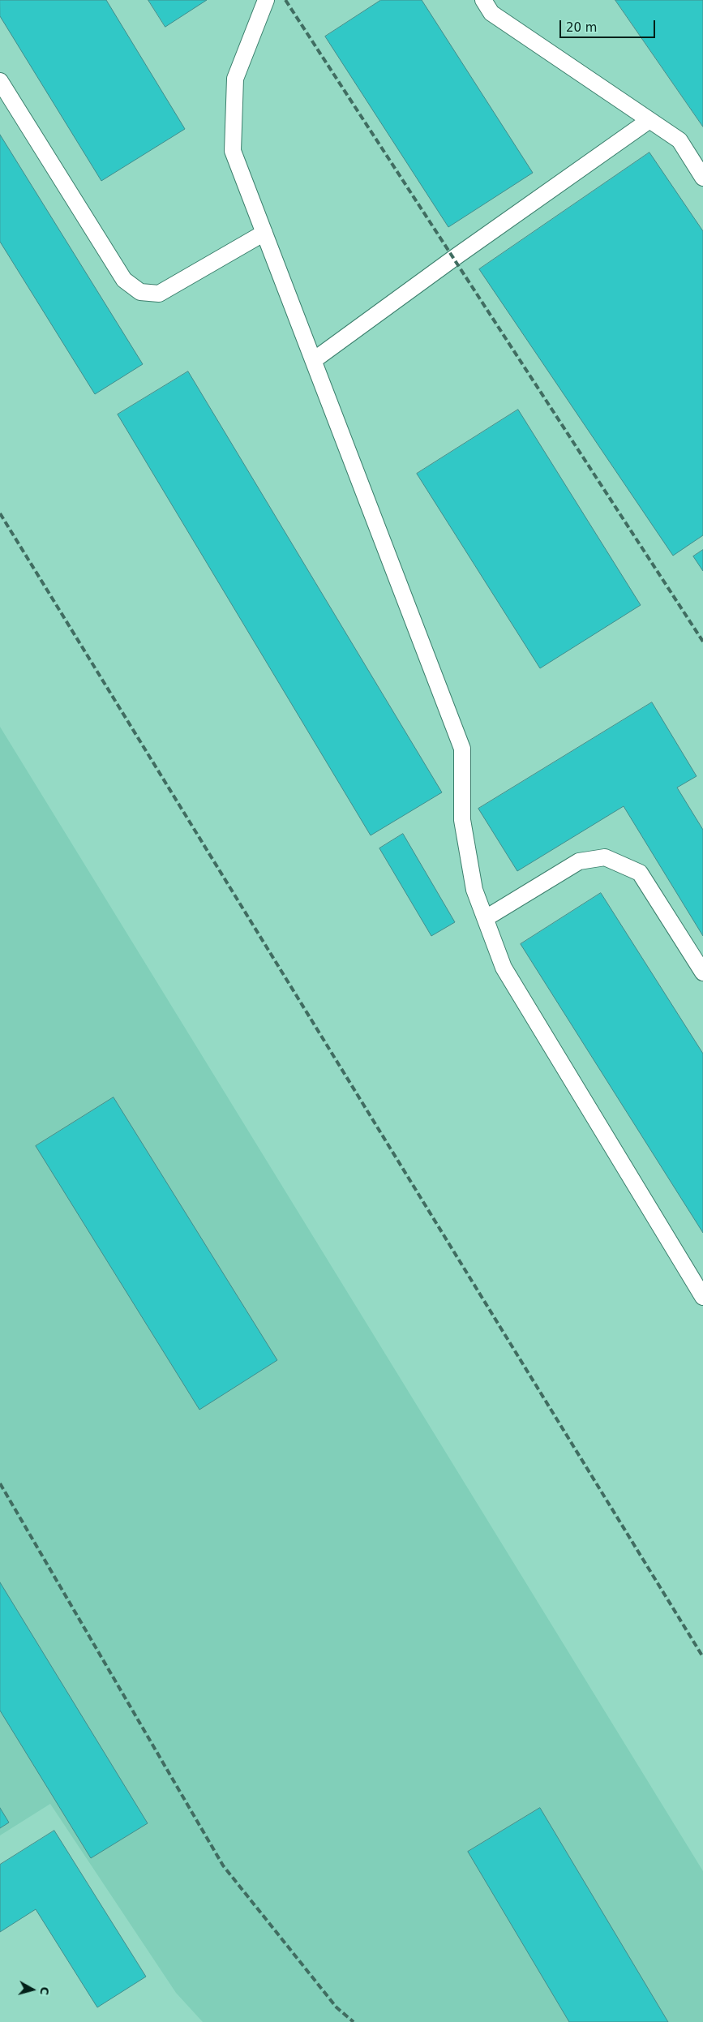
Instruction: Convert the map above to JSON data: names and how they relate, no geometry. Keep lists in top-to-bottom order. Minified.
{"scale_bar":"20 m","north":"right"}
